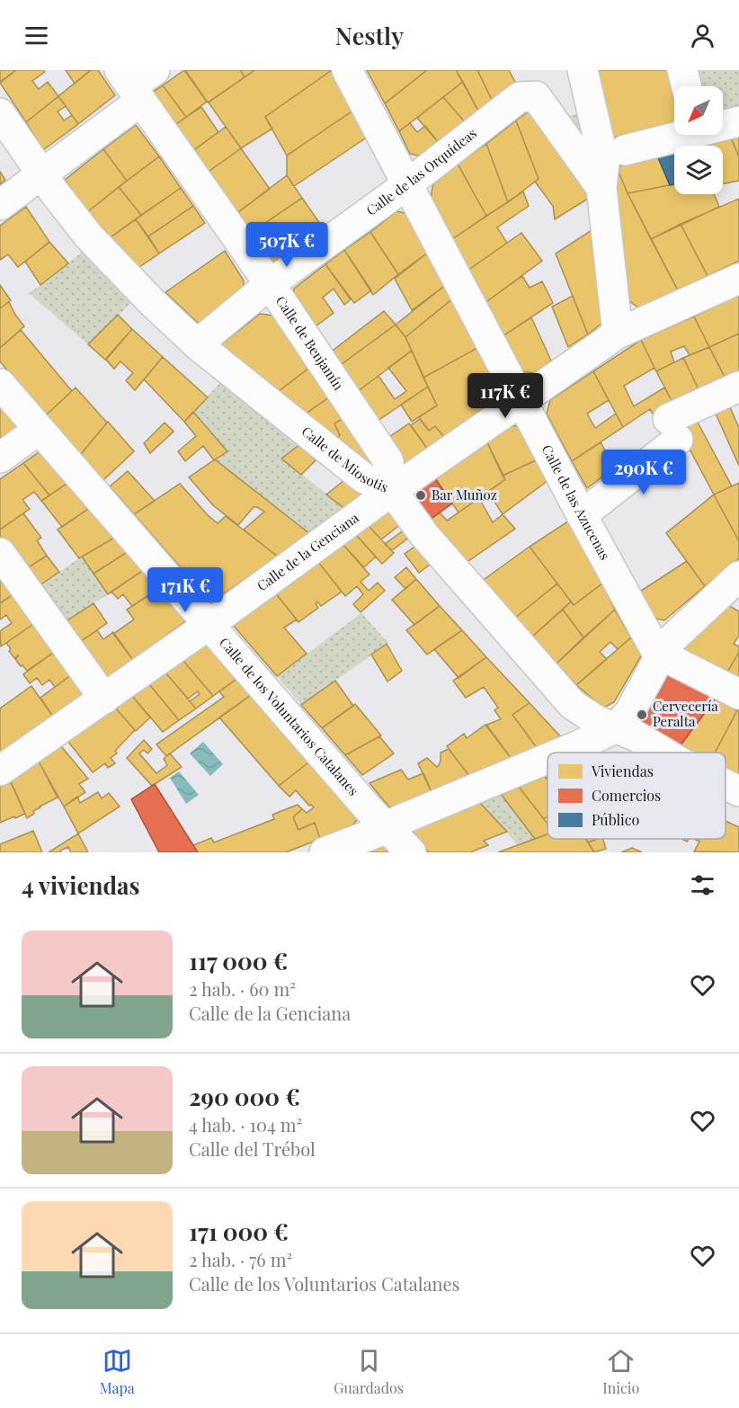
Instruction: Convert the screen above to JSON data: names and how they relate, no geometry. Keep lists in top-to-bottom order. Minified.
{"streets":{"street":["Calle de las Orquídeas","Calle de Benjamín","Calle de Miosotis","Calle de las Azucenas","Calle de la Genciana","Calle de los Voluntarios Catalanes"]},"crossings":[["Calle de las Orquídeas","Calle de Benjamín"],["Calle de las Orquídeas","Calle de Miosotis"],["Calle de las Orquídeas","Calle de las Azucenas"],["Calle de Benjamín","Calle de Miosotis"],["Calle de Benjamín","Calle de la Genciana"],["Calle de Miosotis","Calle de la Genciana"],["Calle de las Azucenas","Calle de la Genciana"],["Calle de la Genciana","Calle de los Voluntarios Catalanes"]],"places":["Bar Muñoz","Cervecería Peralta"],"legend":["Viviendas","Comercios","Público"],"north":"bottom left","page":{"header":"Nestly","price":["507K €","117K €","290K €","171K €"],"heading":"4 viviendas","list":[{"name":"117 000 €","note":"2 hab. · 60 m² · Calle de la Genciana"},{"name":"290 000 €","note":"4 hab. · 104 m² · Calle del Trébol"},{"name":"171 000 €","note":"2 hab. · 76 m² · Calle de los Voluntarios Catalanes"}],"tabs":["Mapa","Guardados","Inicio"]}}
